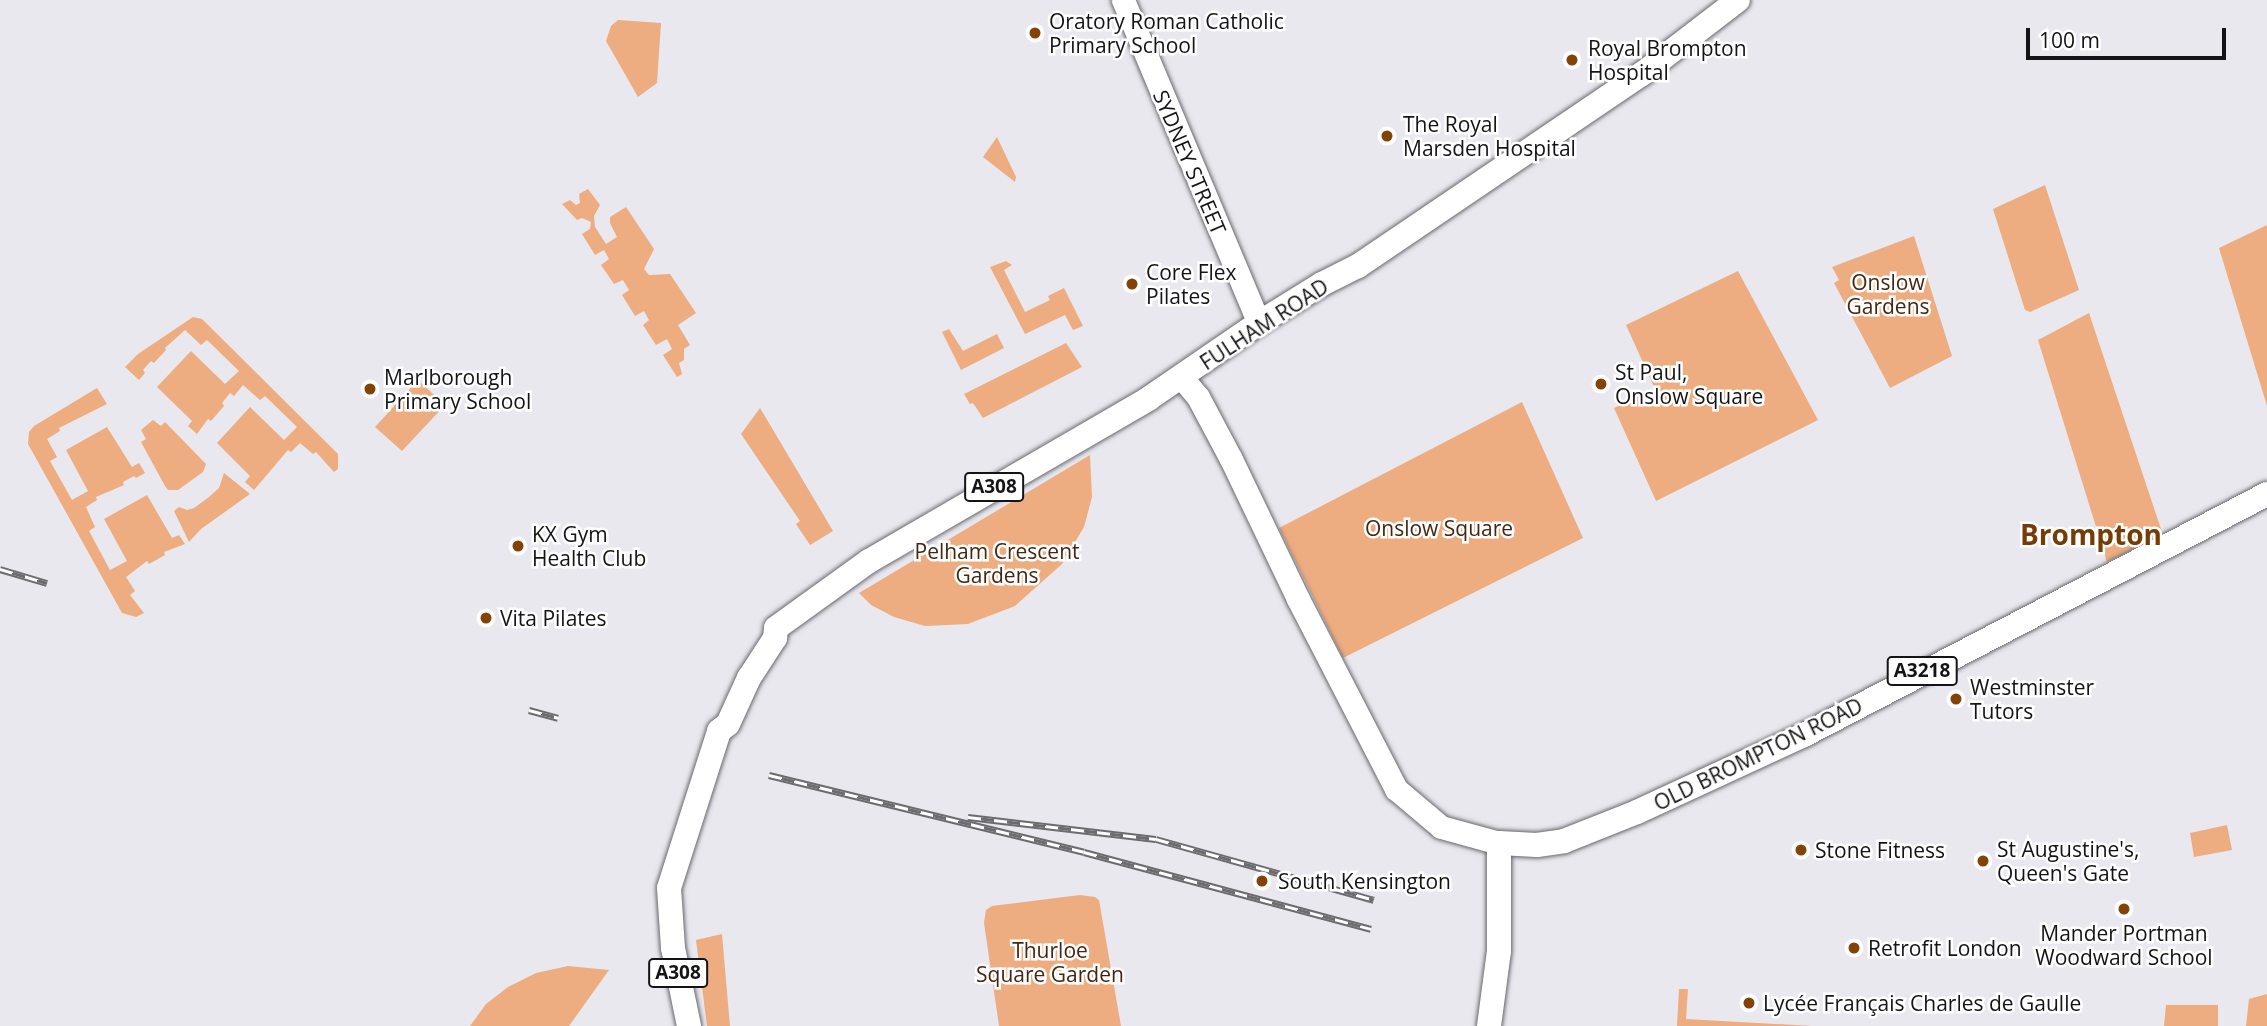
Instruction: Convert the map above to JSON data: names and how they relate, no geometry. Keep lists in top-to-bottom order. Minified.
{"streets":{"main road":["SYDNEY STREET","FULHAM ROAD","A308","A3218","OLD BROMPTON ROAD"]},"crossings":[["SYDNEY STREET","FULHAM ROAD"],["FULHAM ROAD","OLD BROMPTON ROAD"]],"districts":["Brompton"],"parks":["Onslow Gardens","Onslow Square","Pelham Crescent Gardens","Thurloe Square Garden"],"places":["Oratory Roman Catholic Primary School","Royal Brompton Hospital","The Royal Marsden Hospital","Core Flex Pilates","St Paul, Onslow Square","Marlborough Primary School","KX Gym Health Club","Vita Pilates","Westminster Tutors","Stone Fitness","St Augustine's, Queen's Gate","South Kensington","Mander Portman Woodward School","Retrofit London","Lycée Français Charles de Gaulle"],"scale_bar":"100 m"}
